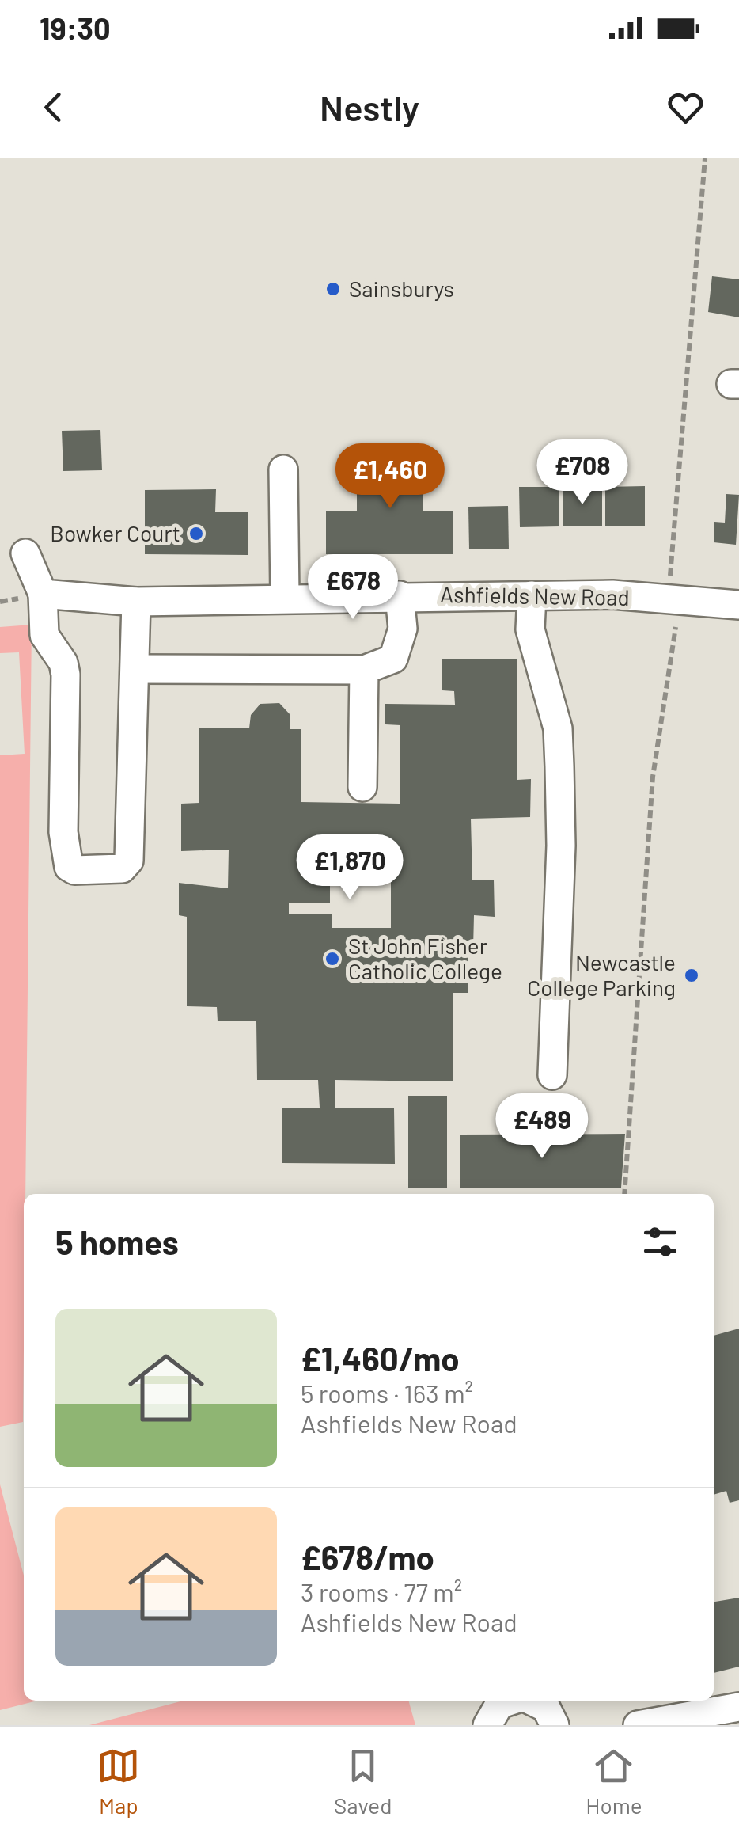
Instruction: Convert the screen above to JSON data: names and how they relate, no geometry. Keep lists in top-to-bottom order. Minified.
{"streets":{"street":["Ashfields New Road"]},"places":["Sainsburys","Bowker Court","St John Fisher Catholic College","Newcastle College Parking"],"page":{"status":"19:30","header":"Nestly","price":["£708","£1,460","£678","£1,870","£489"],"heading":"5 homes","list":[{"name":"£1,460/mo","note":"5 rooms · 163 m² · Ashfields New Road"},{"name":"£678/mo","note":"3 rooms · 77 m² · Ashfields New Road"}],"tabs":["Map","Saved","Home"]}}
